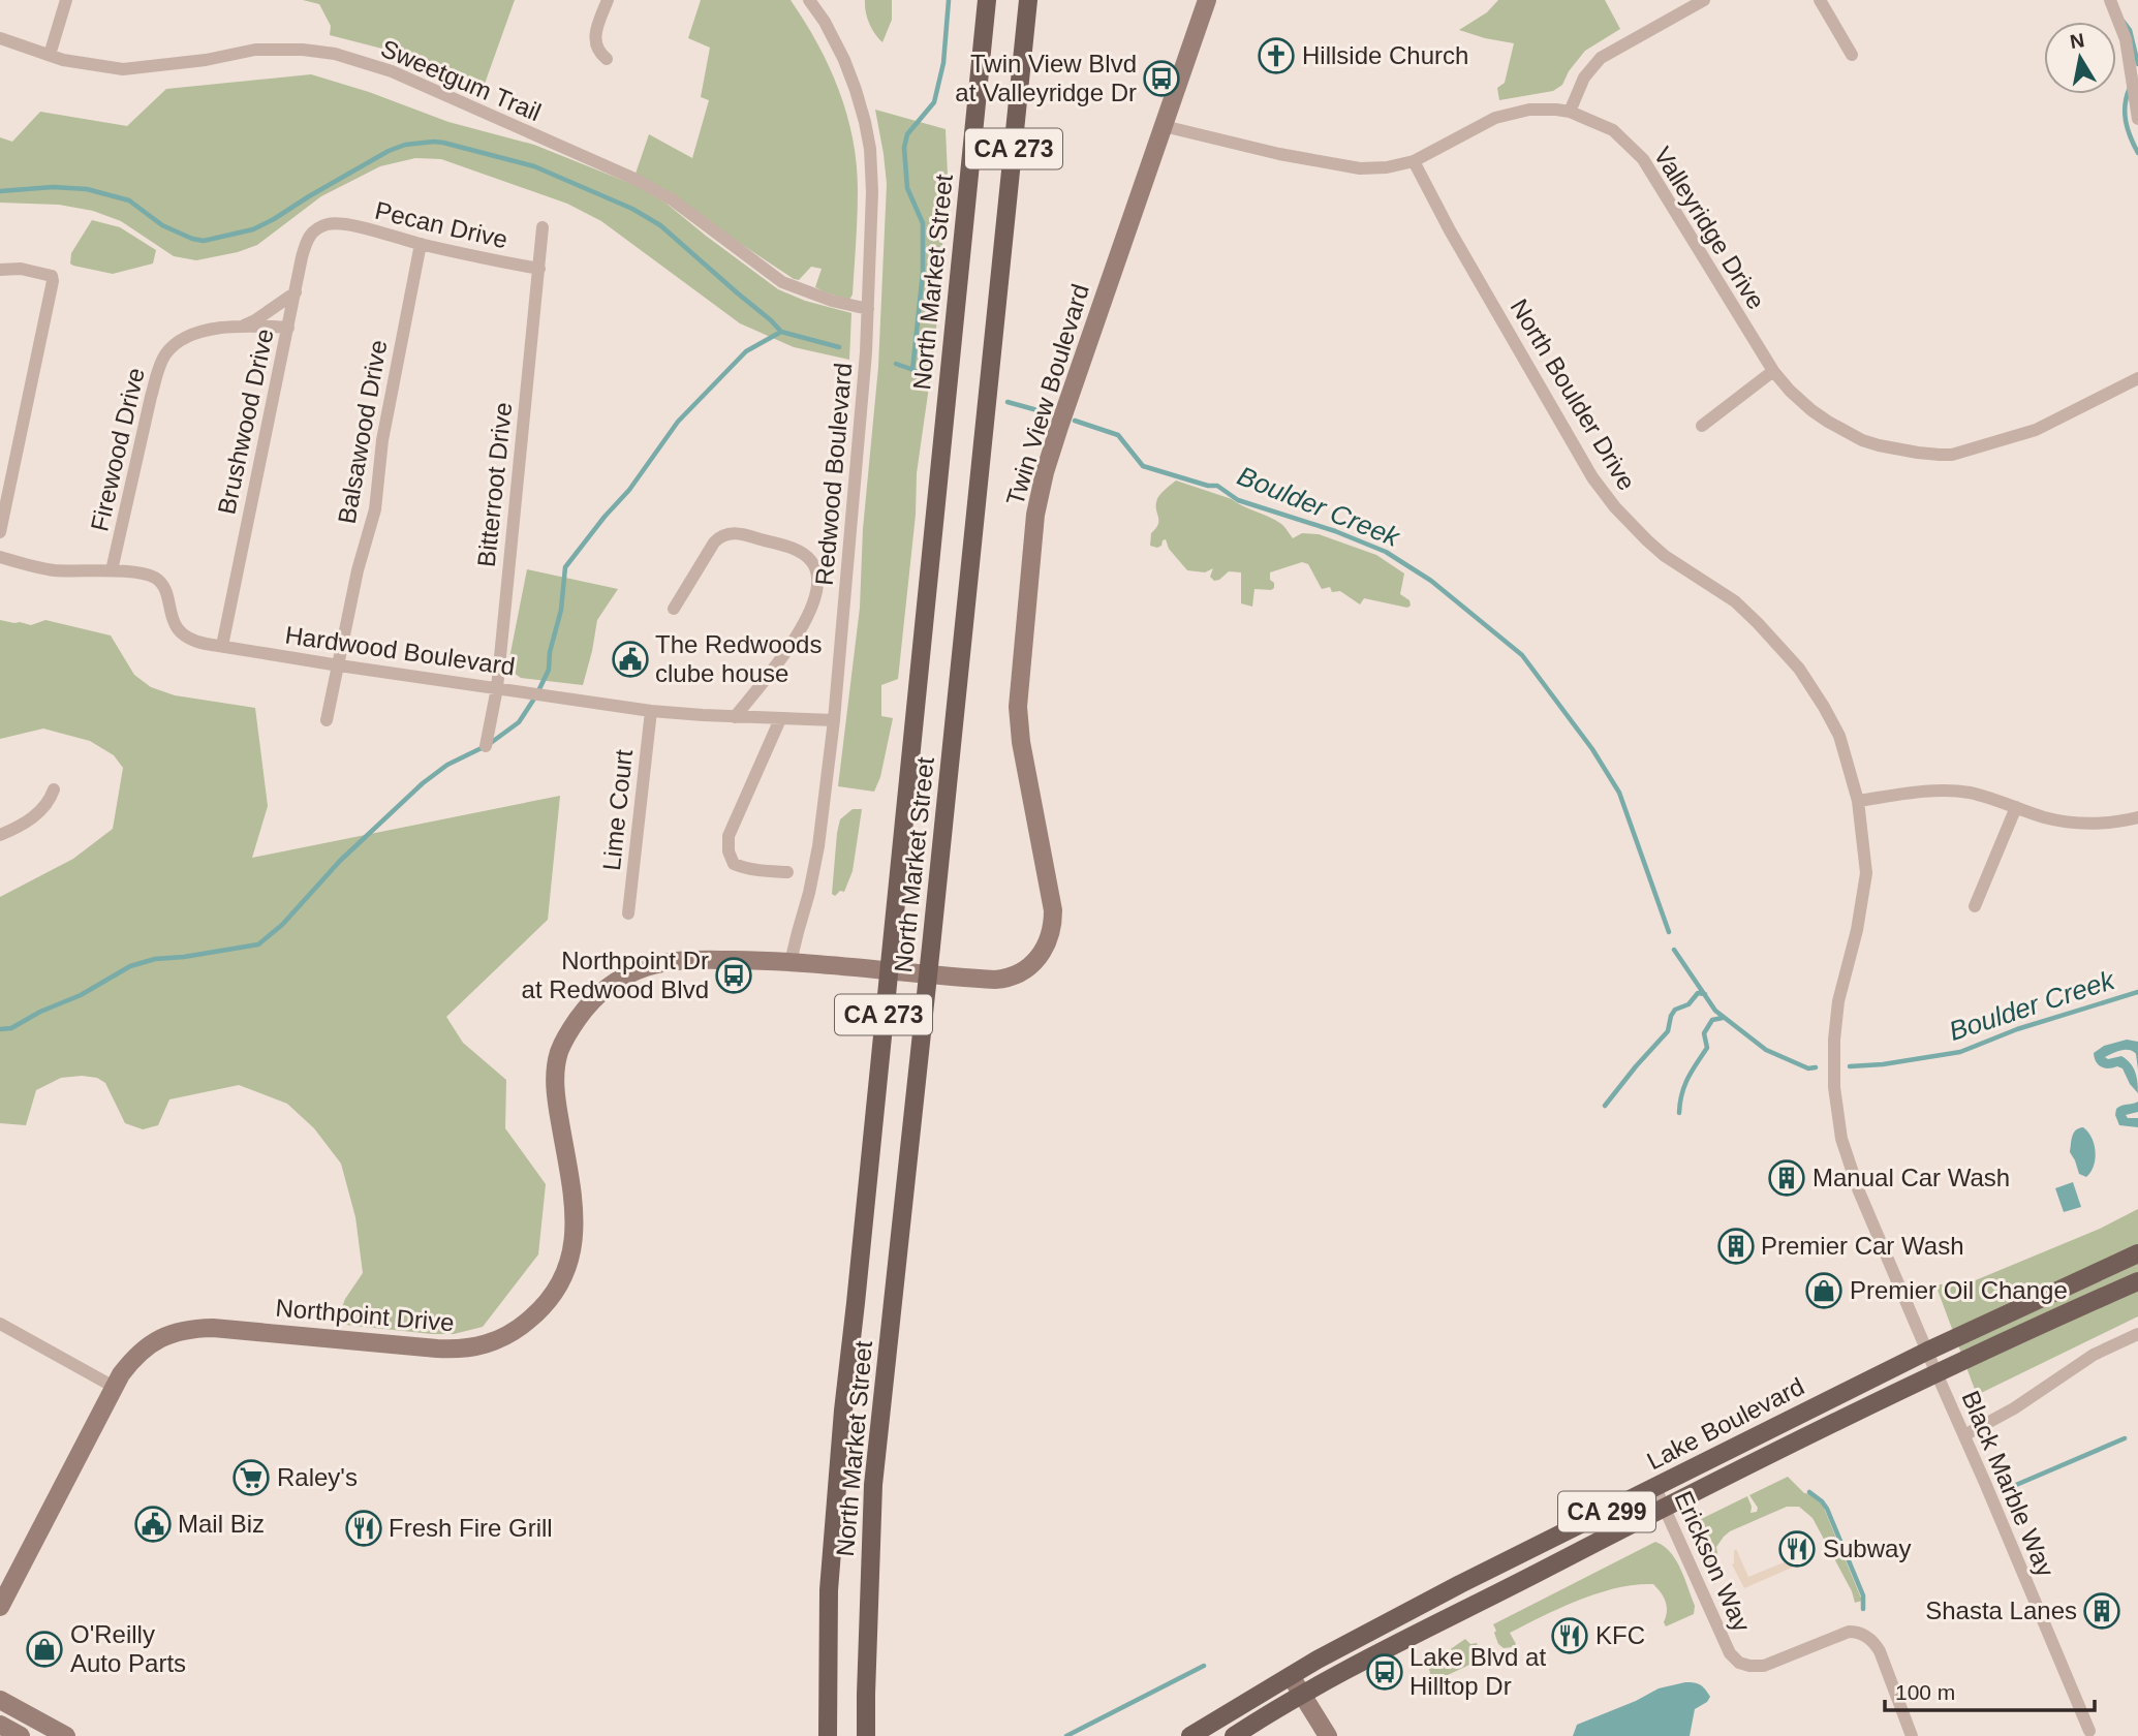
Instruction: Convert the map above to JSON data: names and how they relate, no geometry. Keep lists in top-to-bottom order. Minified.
{"streets":{"main road":["CA 273","North Market Street","Lake Boulevard","CA 299"],"street":["Sweetgum Trail","Pecan Drive","Valleyridge Drive","Twin View Boulevard","North Boulder Drive","Brushwood Drive","Balsawood Drive","Firewood Drive","Redwood Boulevard","Bitterroot Drive","Hardwood Boulevard","Lime Court","Northpoint Drive","Black Marble Way","Erickson Way"]},"crossings":[["Sweetgum Trail","Redwood Boulevard"],["Pecan Drive","Brushwood Drive"],["Pecan Drive","Balsawood Drive"],["Pecan Drive","Bitterroot Drive"],["Valleyridge Drive","Twin View Boulevard"],["Valleyridge Drive","North Boulder Drive"],["North Market Street","Twin View Boulevard"],["North Market Street","Northpoint Drive"],["Twin View Boulevard","Northpoint Drive"],["North Boulder Drive","Lake Boulevard"],["North Boulder Drive","Black Marble Way"],["Brushwood Drive","Hardwood Boulevard"],["Balsawood Drive","Hardwood Boulevard"],["Firewood Drive","Hardwood Boulevard"],["Redwood Boulevard","Hardwood Boulevard"],["Redwood Boulevard","Northpoint Drive"],["Bitterroot Drive","Hardwood Boulevard"],["Hardwood Boulevard","Lime Court"],["Lake Boulevard","Black Marble Way"],["Lake Boulevard","Erickson Way"]],"water":["Boulder Creek"],"places":{"church":["Hillside Church"],"bus stop":["Twin View Blvd at Valleyridge Dr","Northpoint Dr at Redwood Blvd","Lake Blvd at Hilltop Dr"],"public building":["The Redwoods clube house","Mail Biz"],"building":["Manual Car Wash","Premier Car Wash","Shasta Lanes"],"shop":["Premier Oil Change","O'Reilly Auto Parts"],"supermarket":["Raley's"],"restaurant":["Fresh Fire Grill","Subway","KFC"]},"scale_bar":"100 m","north":"top"}
